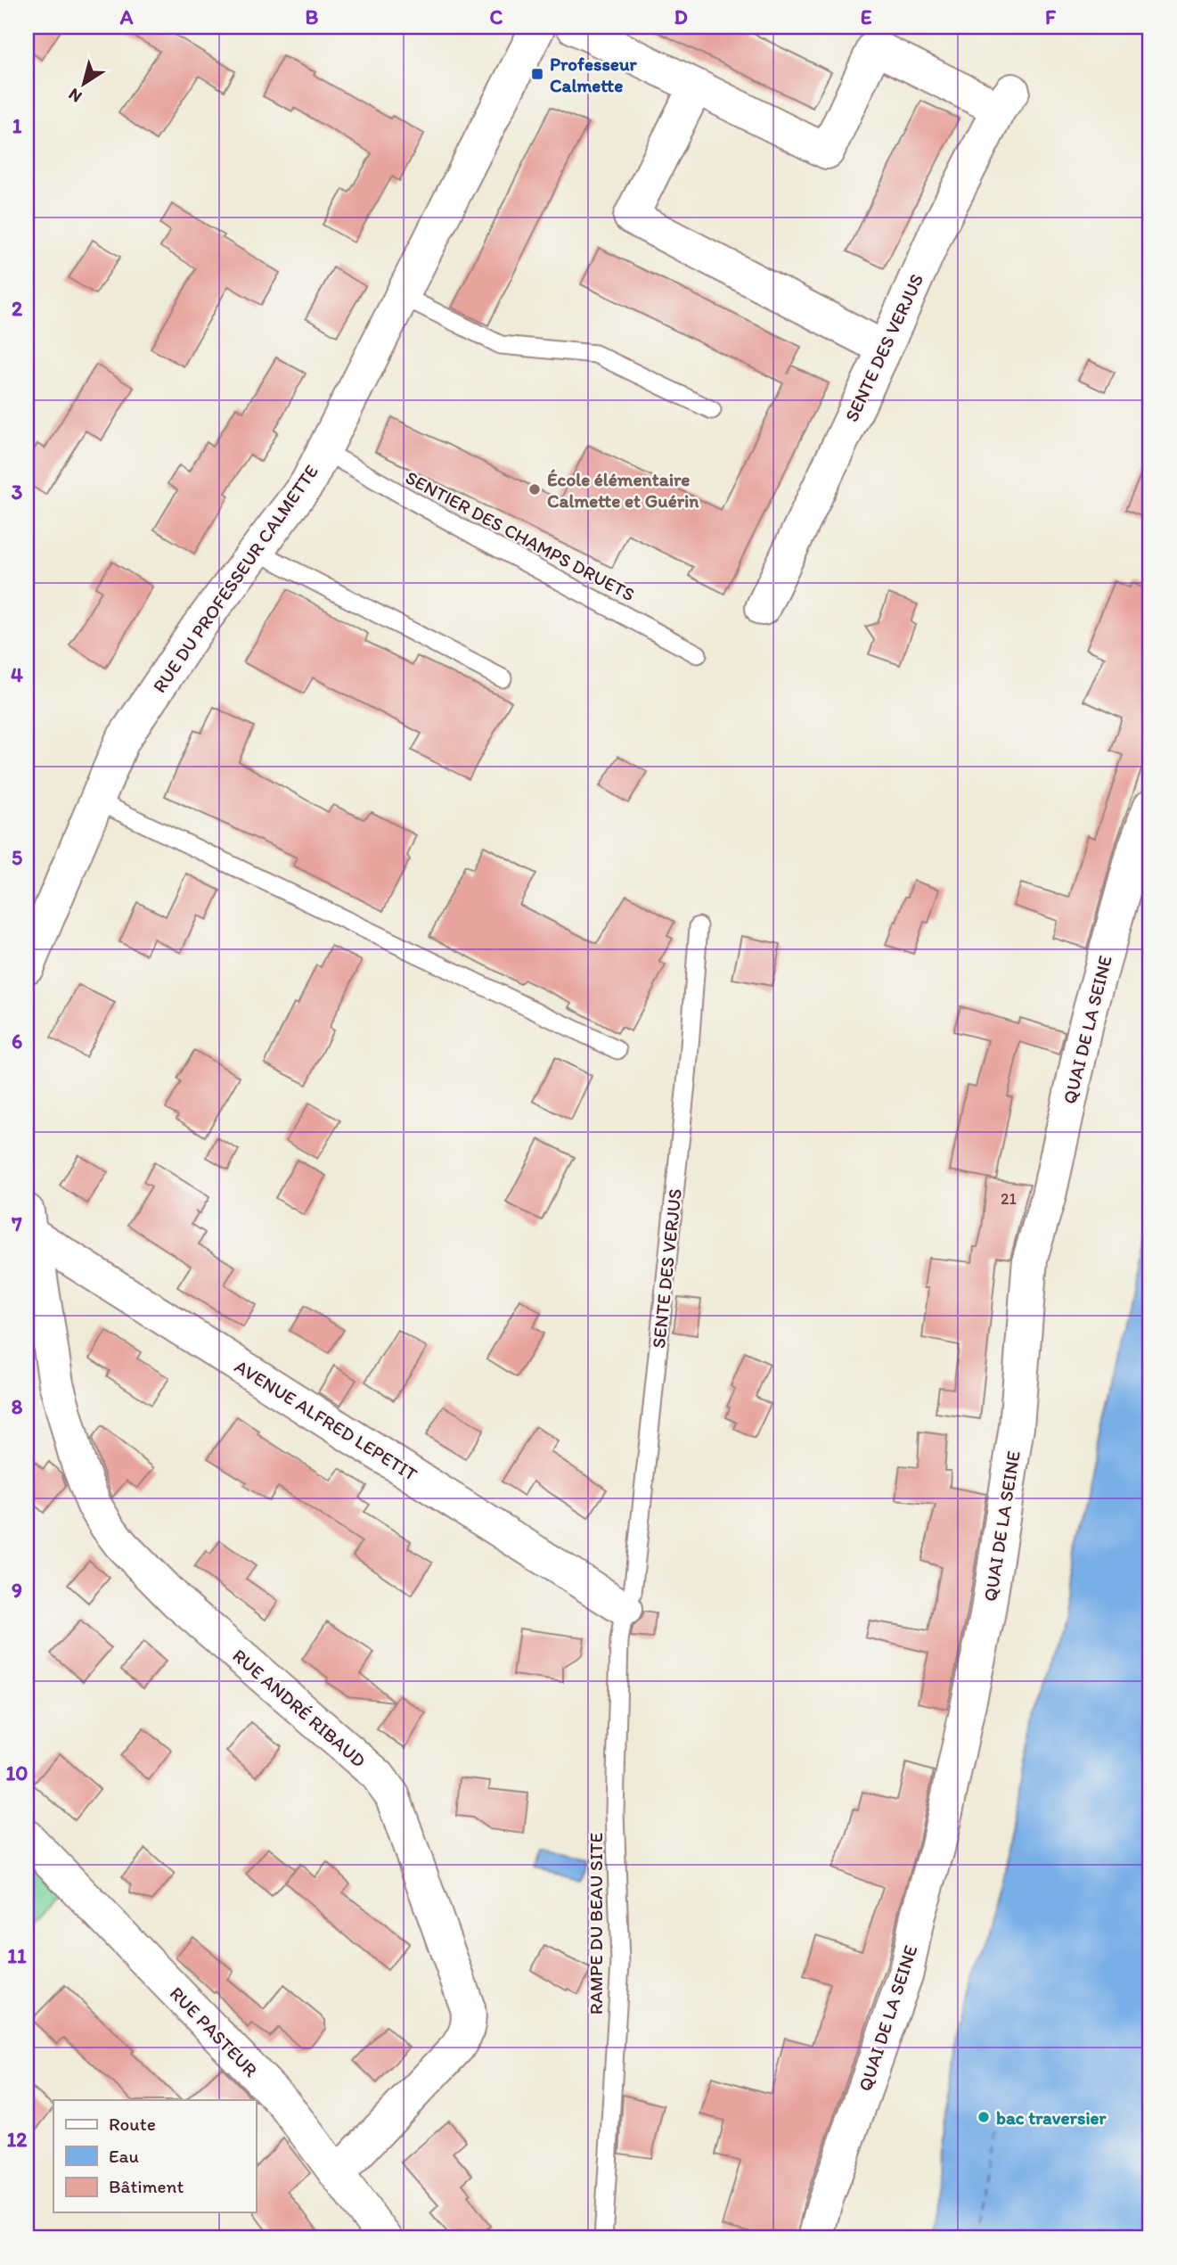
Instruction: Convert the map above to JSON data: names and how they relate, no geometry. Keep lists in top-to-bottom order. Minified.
{"streets":{"street":["SENTE DES VERJUS","RUE DU PROFESSEUR CALMETTE","QUAI DE LA SEINE","AVENUE ALFRED LEPETIT","RUE ANDRÉ RIBAUD","RUE PASTEUR"],"lane":["SENTIER DES CHAMPS DRUETS","RAMPE DU BEAU SITE"]},"crossings":[["SENTE DES VERJUS","AVENUE ALFRED LEPETIT"],["SENTE DES VERJUS","RAMPE DU BEAU SITE"],["SENTIER DES CHAMPS DRUETS","RUE DU PROFESSEUR CALMETTE"],["AVENUE ALFRED LEPETIT","RUE ANDRÉ RIBAUD"],["AVENUE ALFRED LEPETIT","RAMPE DU BEAU SITE"],["RUE ANDRÉ RIBAUD","RUE PASTEUR"]],"places":{"transit":["Professeur Calmette"],"other":["École élémentaire Calmette et Guérin","bac traversier"]},"house_numbers":["21"],"legend":["Route","Eau","Bâtiment"],"north":"bottom left","grid":{"columns":["A","B","C","D","E","F"],"rows":["1","2","3","4","5","6","7","8","9","10","11","12"]}}
